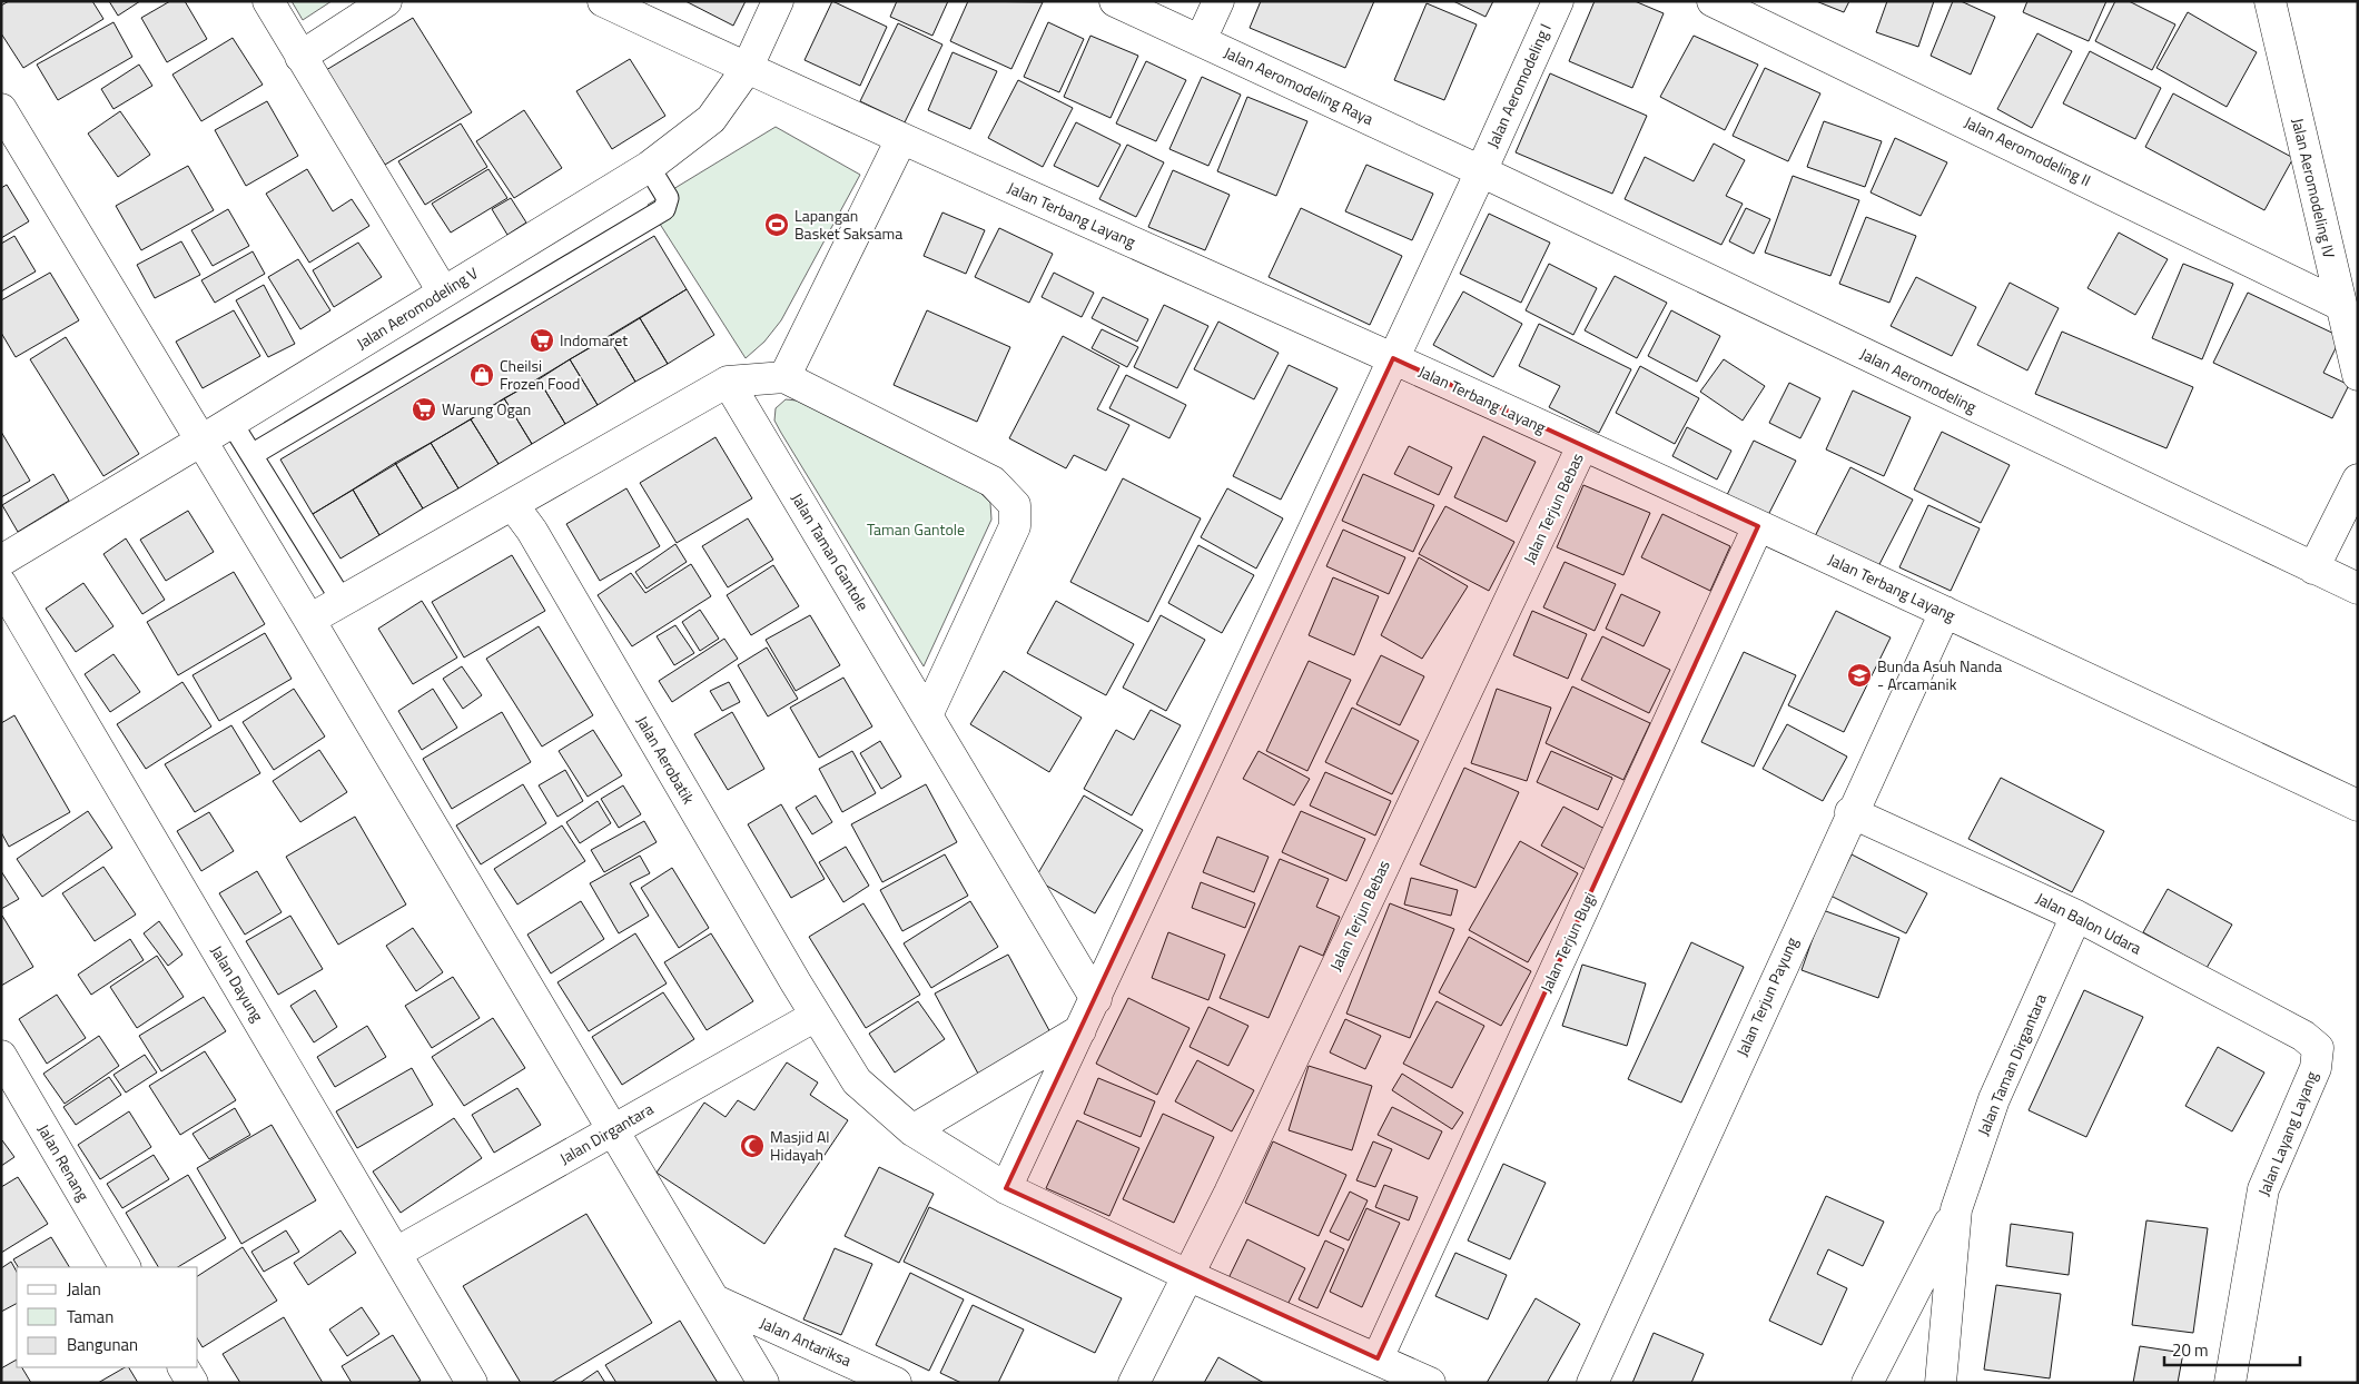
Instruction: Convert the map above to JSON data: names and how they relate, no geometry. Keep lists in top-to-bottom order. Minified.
{"streets":{"street":["Jalan Aeromodeling Raya","Jalan Aeromodeling I","Jalan Aeromodeling II","Jalan Aeromodeling IV","Jalan Terbang Layang","Jalan Aeromodeling V","Jalan Aeromodeling","Jalan Terjun Bebas","Jalan Taman Gantole","Jalan Aerobatik","Jalan Balon Udara","Jalan Terjun Bugi","Jalan Dayung","Jalan Terjun Payung","Jalan Taman Dirgantara","Jalan Dirgantara","Jalan Layang Layang","Jalan Renang","Jalan Antariksa"]},"crossings":[["Jalan Aeromodeling Raya","Jalan Aeromodeling I"],["Jalan Aeromodeling Raya","Jalan Aeromodeling"],["Jalan Aeromodeling I","Jalan Terbang Layang"],["Jalan Aeromodeling I","Jalan Aeromodeling"],["Jalan Aeromodeling I","Jalan Taman Gantole"],["Jalan Aeromodeling I","Jalan Aerobatik"],["Jalan Aeromodeling II","Jalan Aeromodeling IV"],["Jalan Terbang Layang","Jalan Aeromodeling V"],["Jalan Terbang Layang","Jalan Terjun Bebas"],["Jalan Terbang Layang","Jalan Terjun Bugi"],["Jalan Terbang Layang","Jalan Terjun Payung"],["Jalan Terjun Bebas","Jalan Aerobatik"],["Jalan Aerobatik","Jalan Terjun Bugi"],["Jalan Aerobatik","Jalan Dirgantara"],["Jalan Balon Udara","Jalan Terjun Payung"],["Jalan Balon Udara","Jalan Taman Dirgantara"],["Jalan Balon Udara","Jalan Layang Layang"],["Jalan Dayung","Jalan Dirgantara"]],"parks":["Taman Gantole"],"places":{"sports":["Lapangan Basket Saksama"],"supermarket":["Indomaret","Warung Ogan"],"shop":["Cheilsi Frozen Food"],"school or university":["Bunda Asuh Nanda - Arcamanik"],"mosque":["Masjid Al Hidayah"]},"legend":["Jalan","Taman","Bangunan"],"scale_bar":"20 m"}
